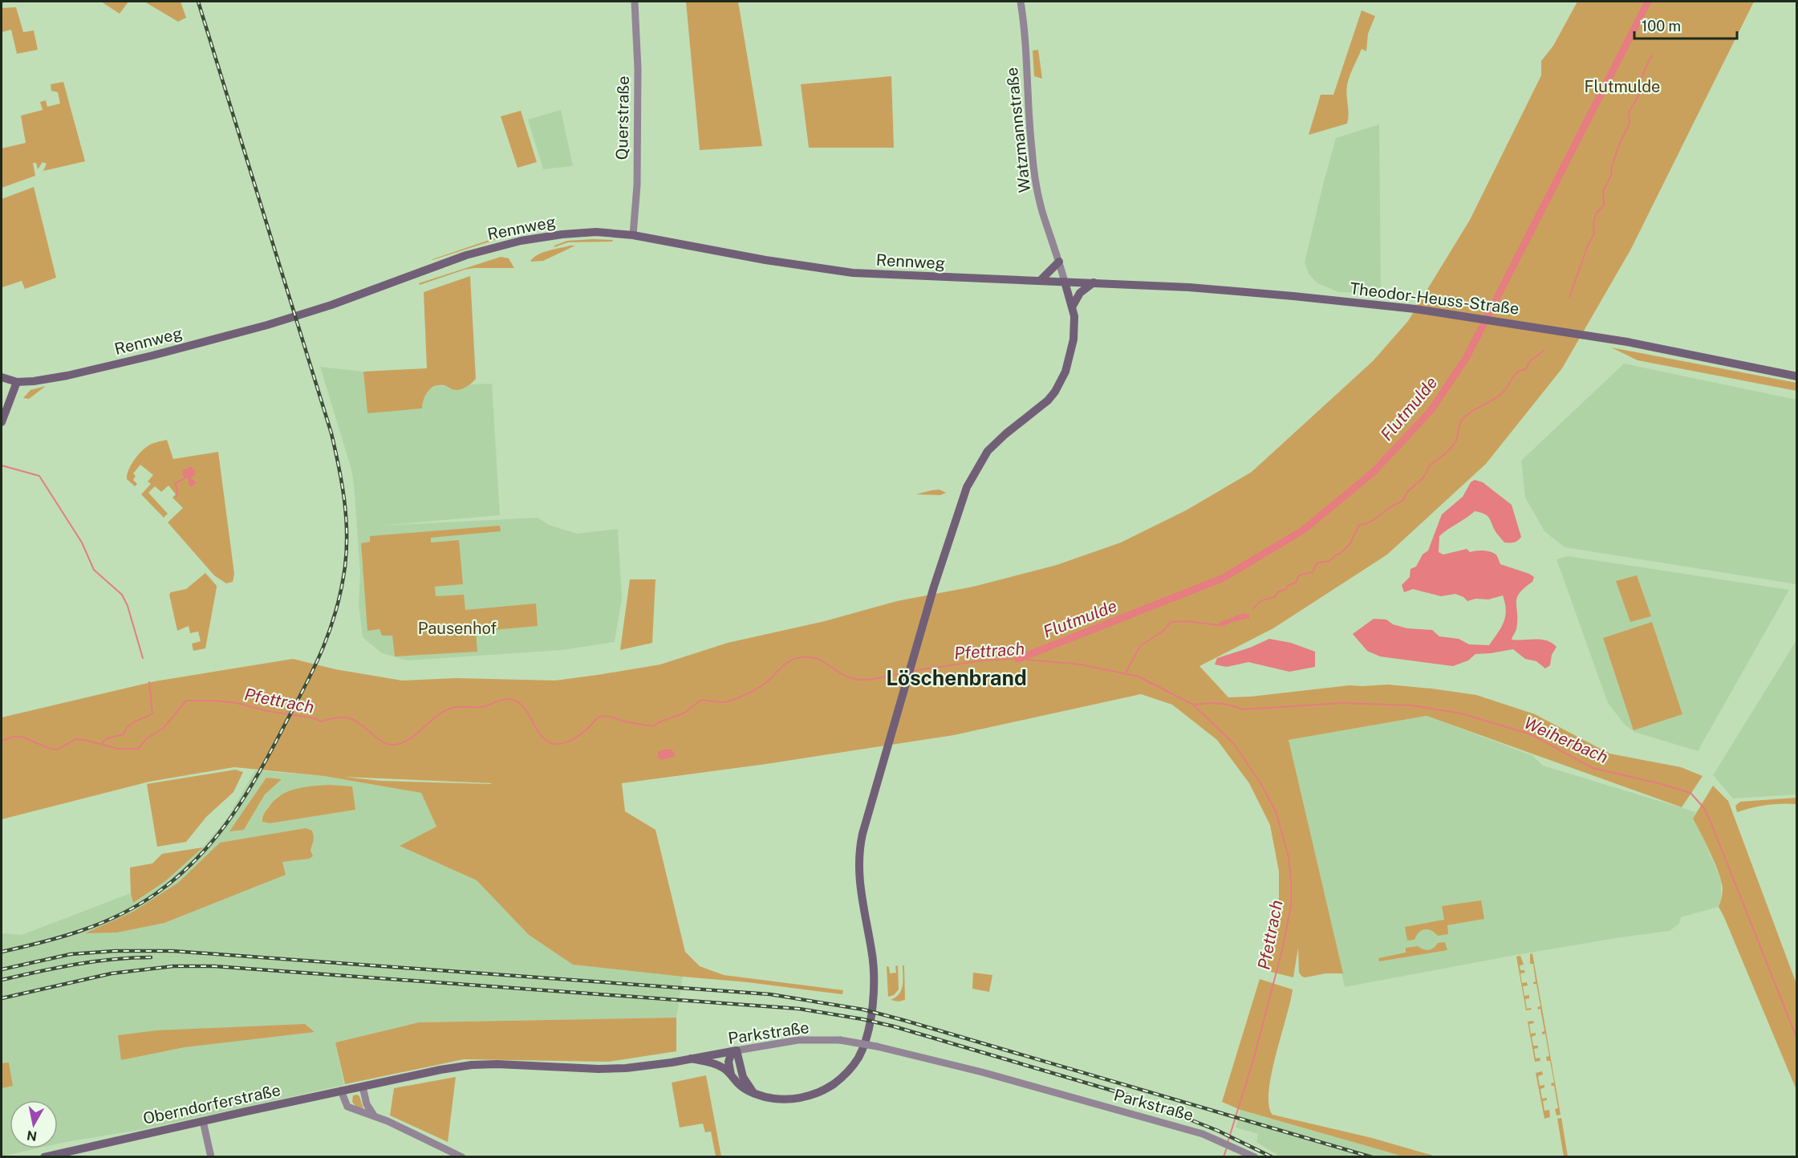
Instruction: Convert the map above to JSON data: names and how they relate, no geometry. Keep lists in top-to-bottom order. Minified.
{"streets":{"main road":["Rennweg","Theodor-Heuss-Straße","Parkstraße","Oberndorferstraße"],"street":["Querstraße","Watzmannstraße"]},"crossings":[["Querstraße","Rennweg"],["Watzmannstraße","Rennweg"],["Watzmannstraße","Theodor-Heuss-Straße"],["Rennweg","Theodor-Heuss-Straße"],["Parkstraße","Oberndorferstraße"]],"districts":["Löschenbrand"],"water":["Flutmulde","Pfettrach","Weiherbach"],"parks":["Flutmulde","Pausenhof"],"scale_bar":"100 m","north":"bottom"}
